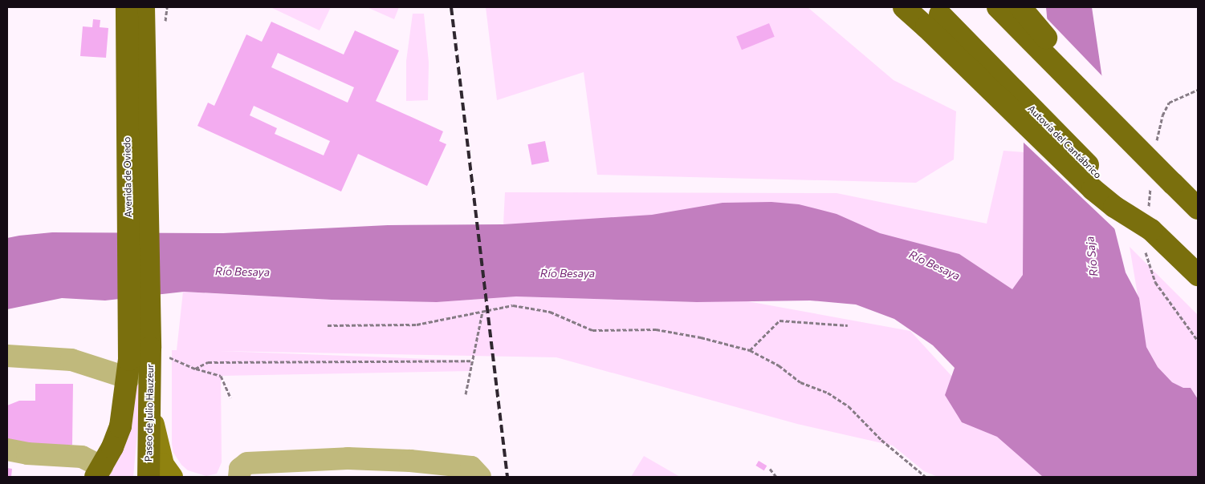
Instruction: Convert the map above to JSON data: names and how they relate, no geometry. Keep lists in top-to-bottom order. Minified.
{"streets":{"highway":["Autovía del Cantábrico","Avenida de Oviedo","Paseo de Julio Hauzeur"]},"crossings":[["Avenida de Oviedo","Paseo de Julio Hauzeur"]],"water":["Río Saja","Río Besaya"]}
